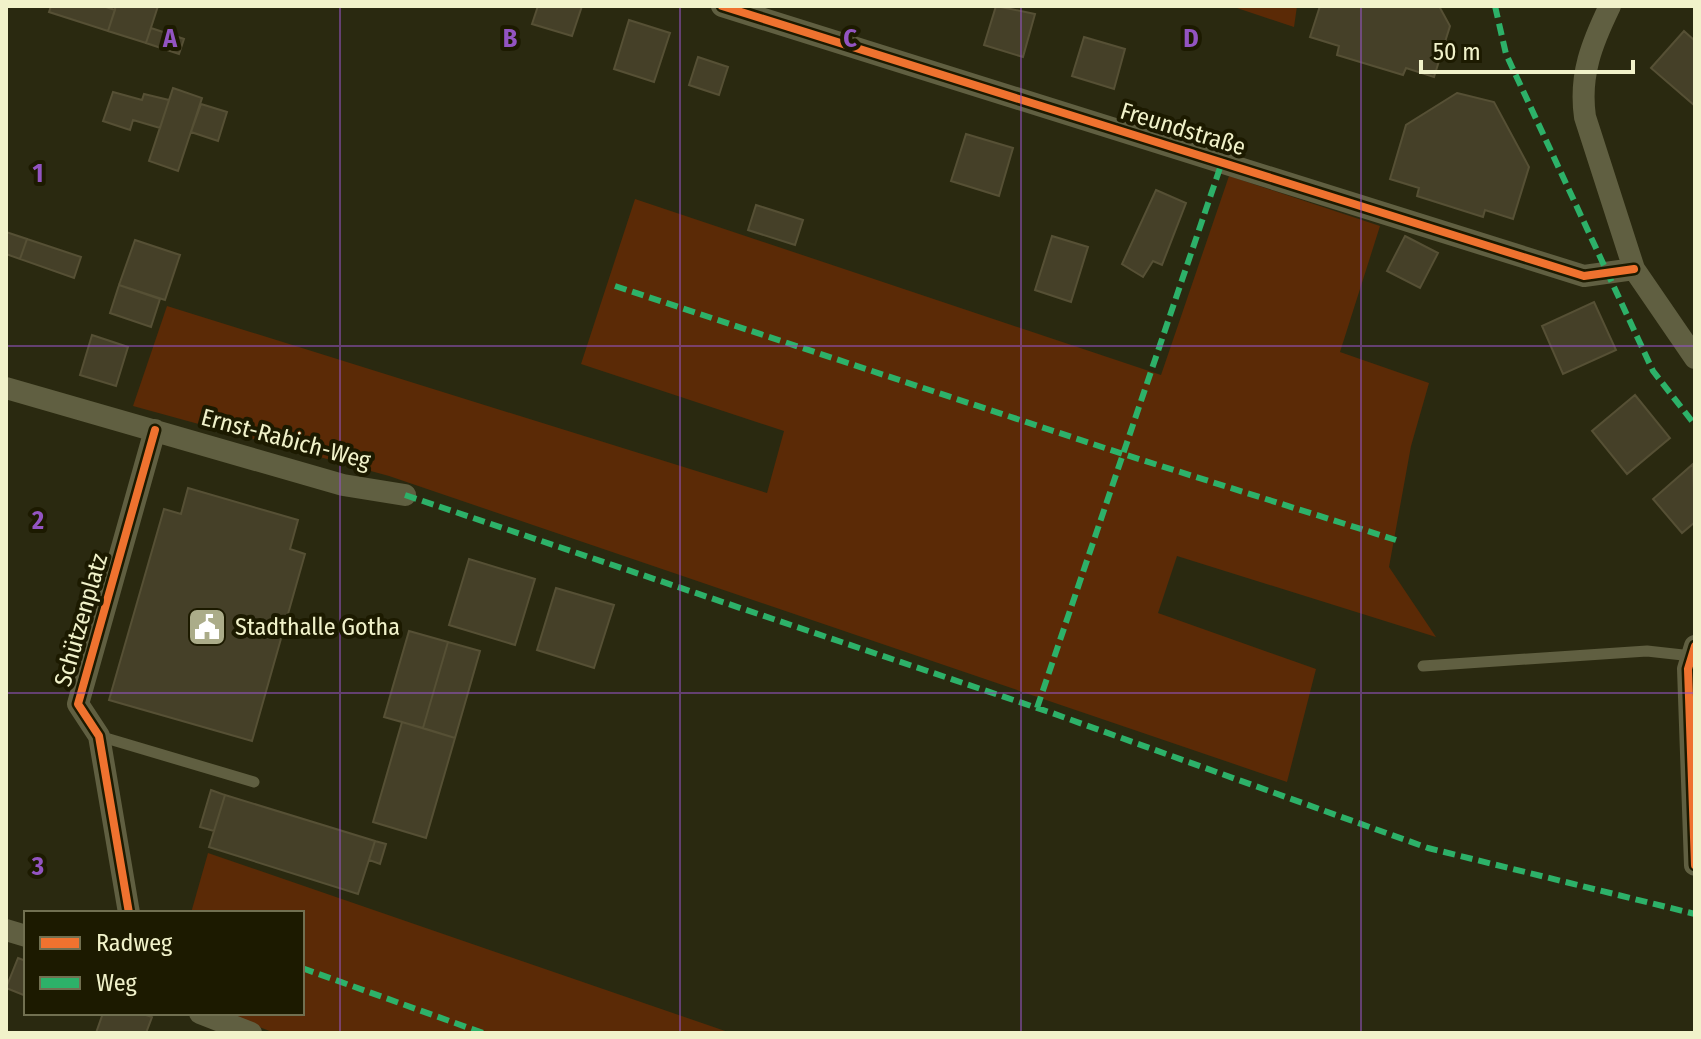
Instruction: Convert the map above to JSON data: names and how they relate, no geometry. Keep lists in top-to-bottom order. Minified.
{"streets":{"street":["Freundstraße","Ernst-Rabich-Weg","Schützenplatz"]},"crossings":[["Ernst-Rabich-Weg","Schützenplatz"]],"places":{"public building":["Stadthalle Gotha"]},"legend":["Radweg","Weg"],"scale_bar":"50 m","grid":{"columns":["A","B","C","D"],"rows":["1","2","3"]}}
